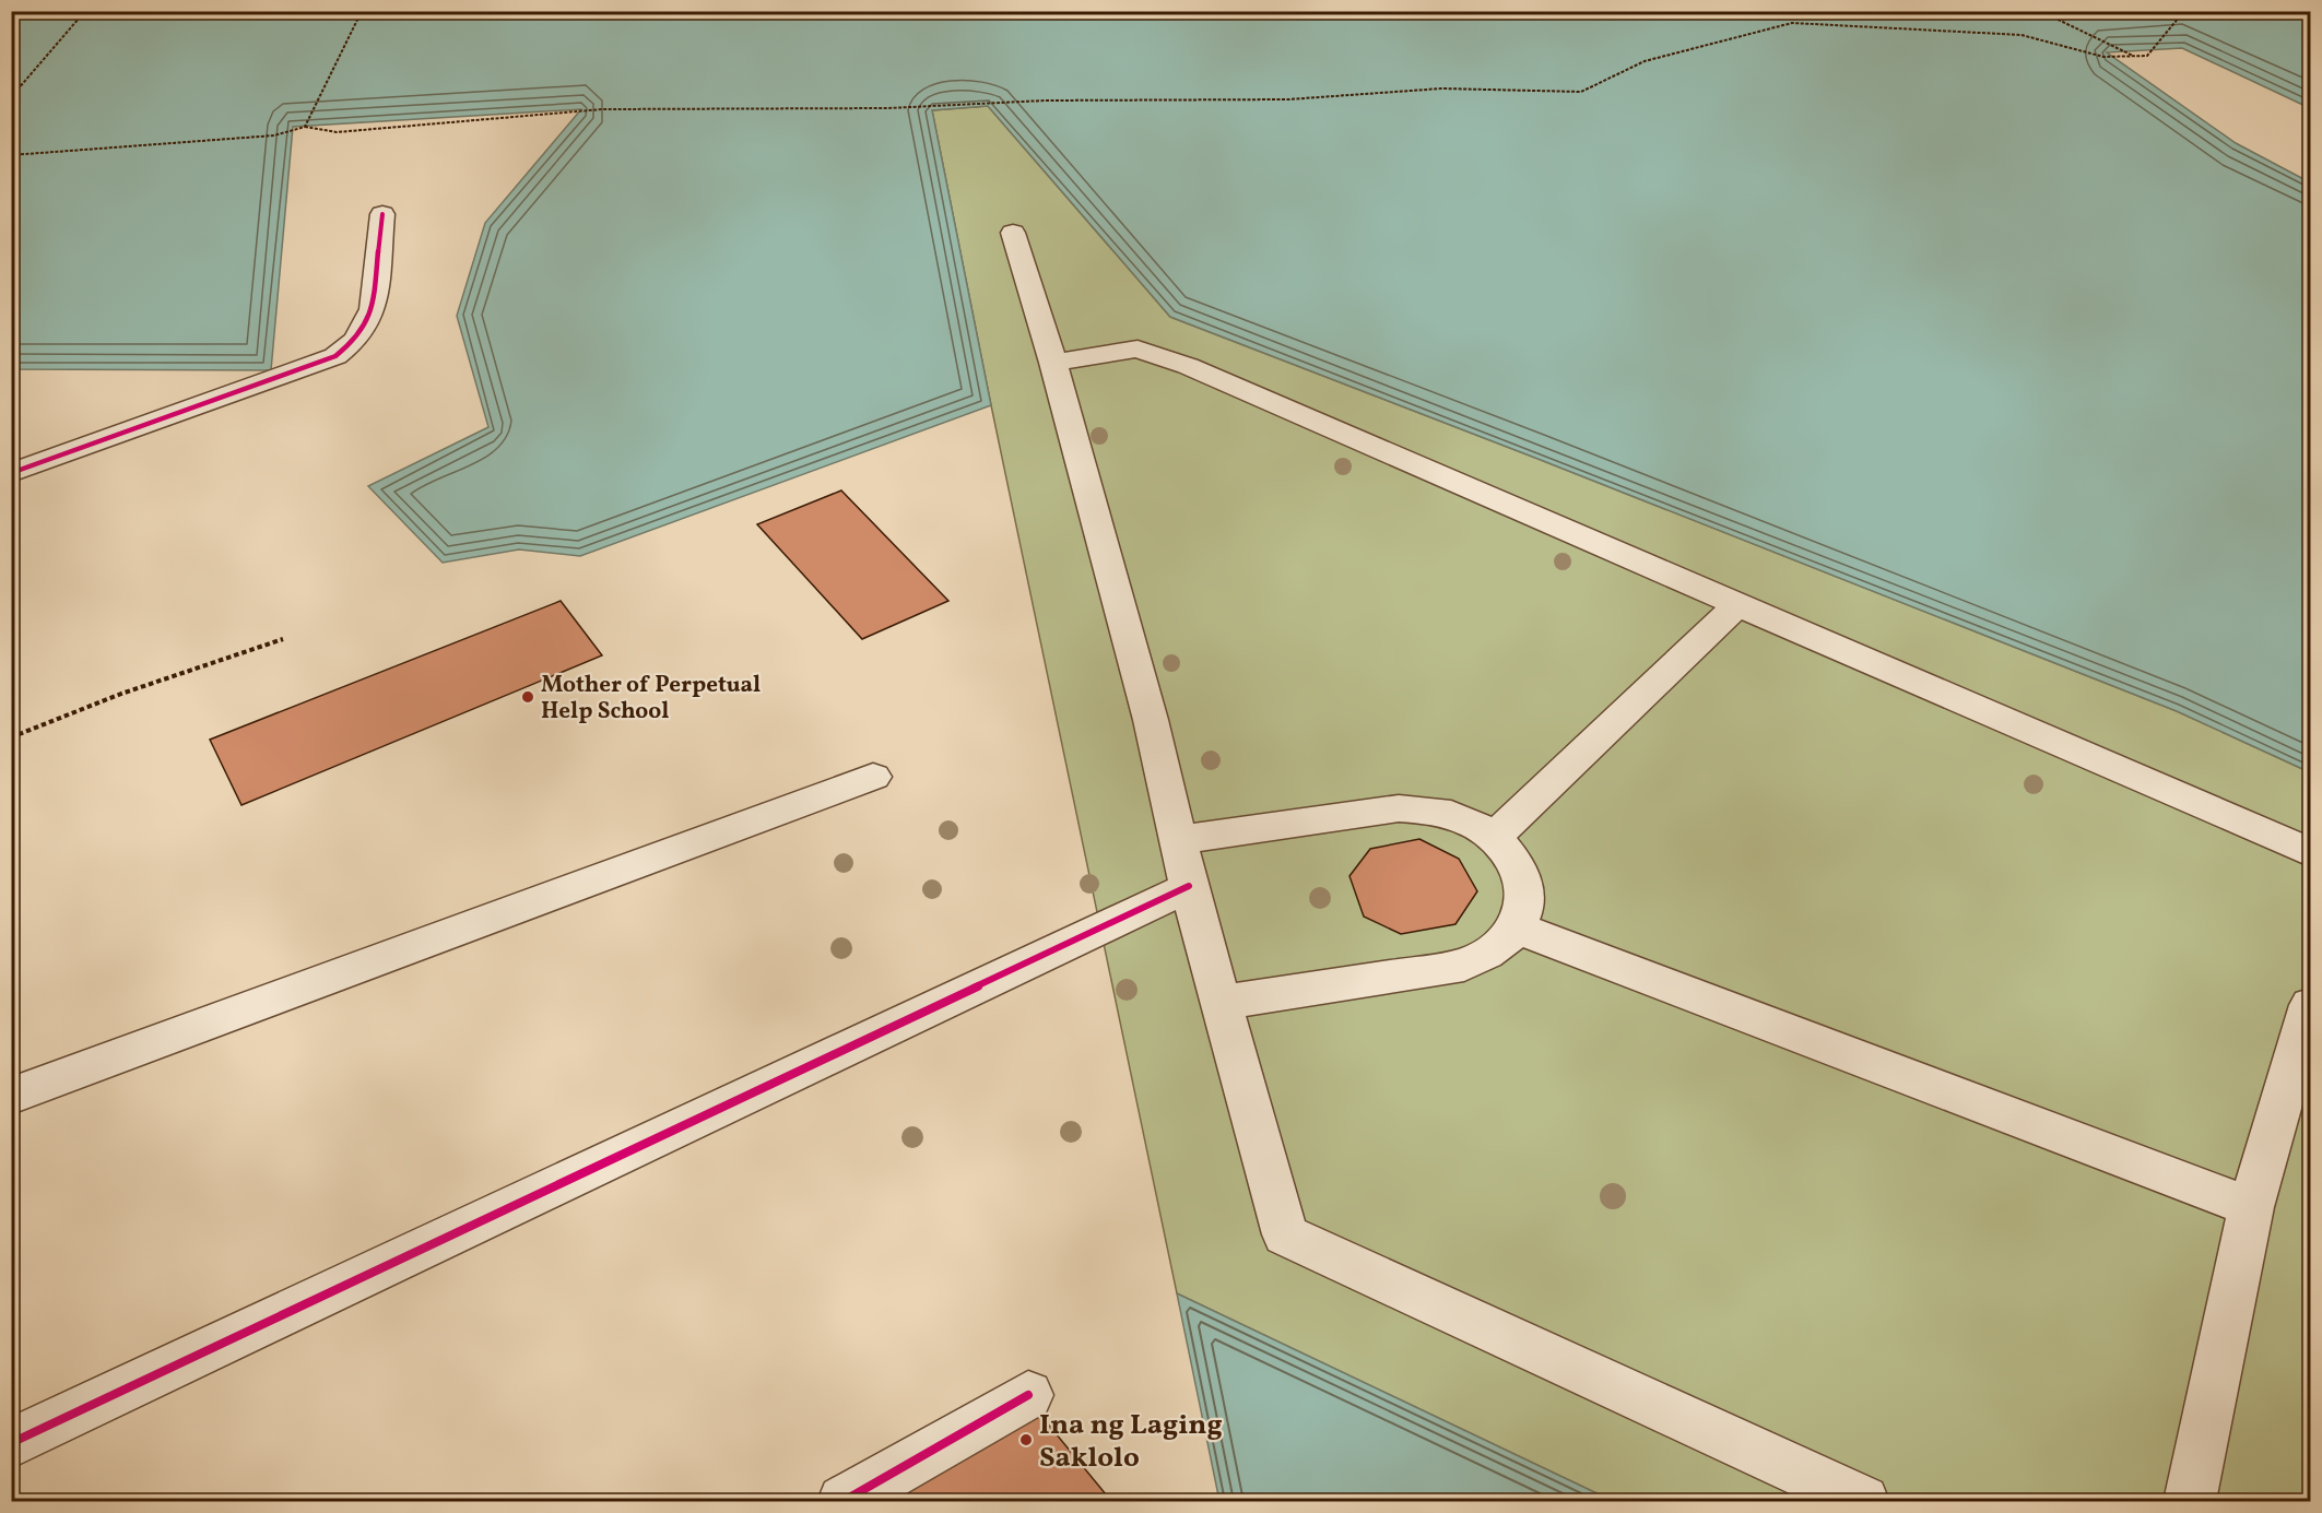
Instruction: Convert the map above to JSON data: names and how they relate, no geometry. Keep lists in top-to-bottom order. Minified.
{"places":["Mother of Perpetual Help School","Ina ng Laging Saklolo"]}
